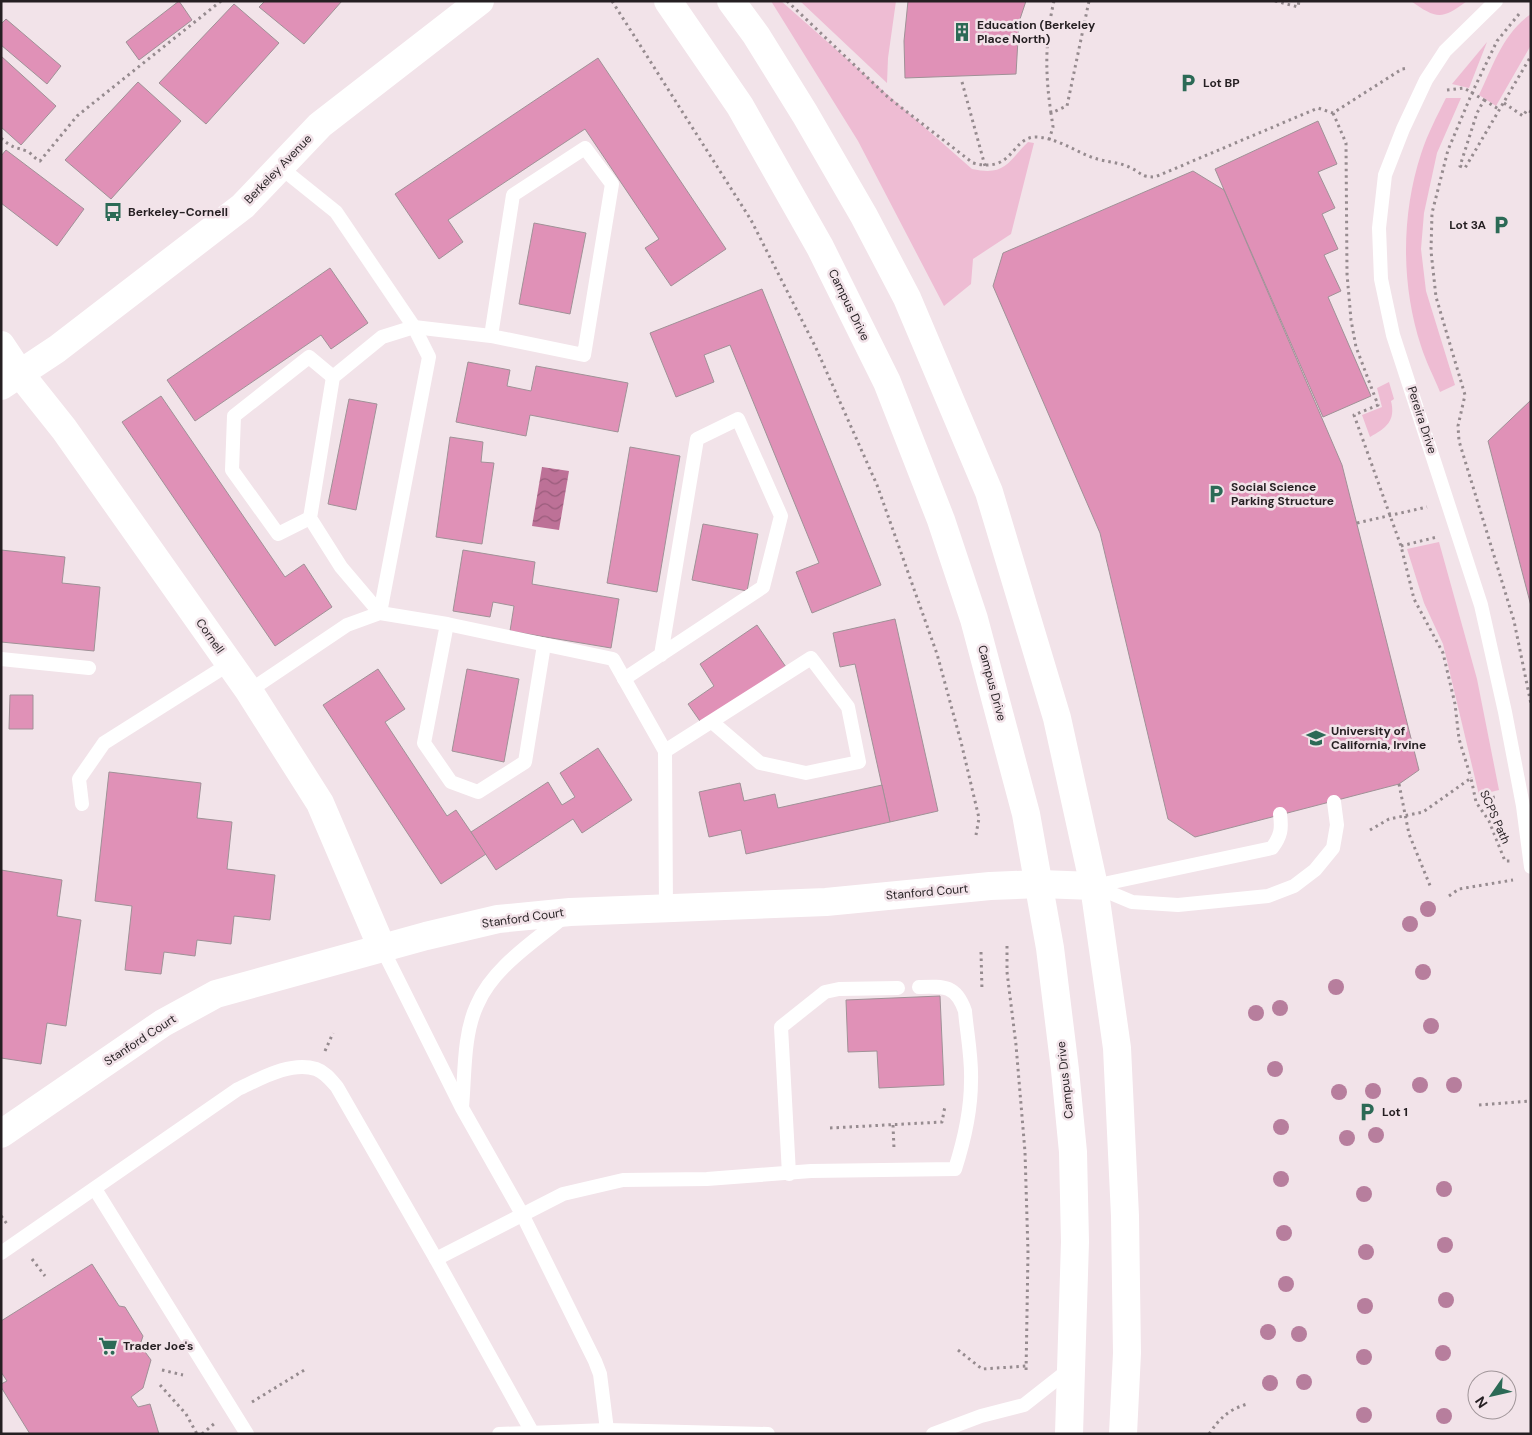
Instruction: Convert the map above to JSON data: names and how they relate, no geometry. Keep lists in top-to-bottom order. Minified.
{"streets":{"main road":["Berkeley Avenue","Campus Drive","Cornell","Stanford Court"],"lane":["Pereira Drive"],"path":["SCPS Path"]},"crossings":[["Berkeley Avenue","Cornell"],["Campus Drive","Stanford Court"],["Cornell","Stanford Court"]],"places":{"building":["Education (Berkeley Place North)"],"parking":["Lot BP","Lot 3A","Social Science Parking Structure","Lot 1"],"bus stop":["Berkeley-Cornell"],"school or university":["University of California, Irvine"],"supermarket":["Trader Joe's"]},"north":"bottom left"}
